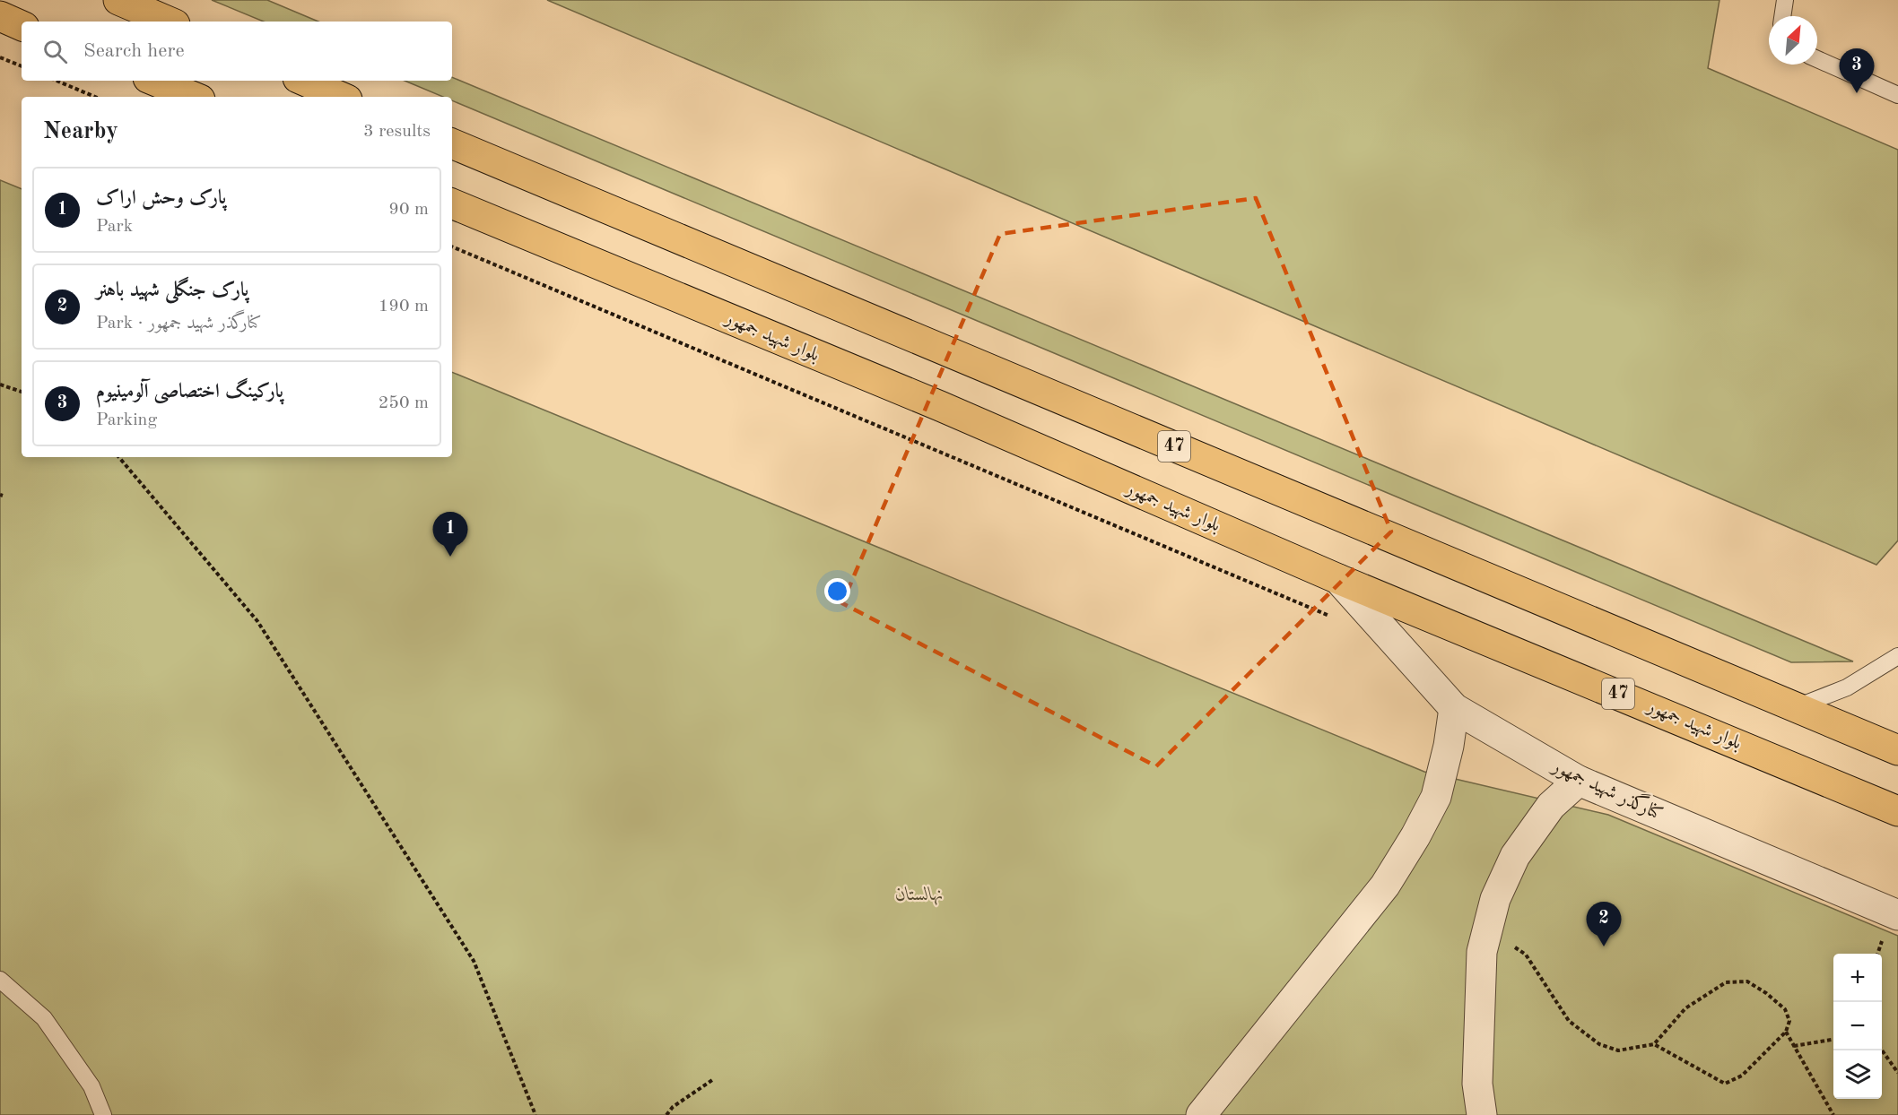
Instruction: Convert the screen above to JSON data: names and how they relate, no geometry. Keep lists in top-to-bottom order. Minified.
{"streets":{"highway":["بلوار شهید جمهور","47"],"street":["کنارگذر شهید جمهور"]},"crossings":[["بلوار شهید جمهور","کنارگذر شهید جمهور"]],"parks":["نهالستان"],"north":"top right","page":{"search":"Search here","pins":["3","1","2"],"heading":["Nearby","3 results"],"list":[{"mark":"1","name":"پارک وحش اراک","note":"Park","value":"90 m"},{"mark":"2","name":"پارک جنگلی شهید باهنر","note":"Park · کنارگذر شهید جمهور","value":"190 m"},{"mark":"3","name":"پارکینگ اختصاصی آلومینیوم","note":"Parking","value":"250 m"}],"map_buttons":["+","−"]}}
